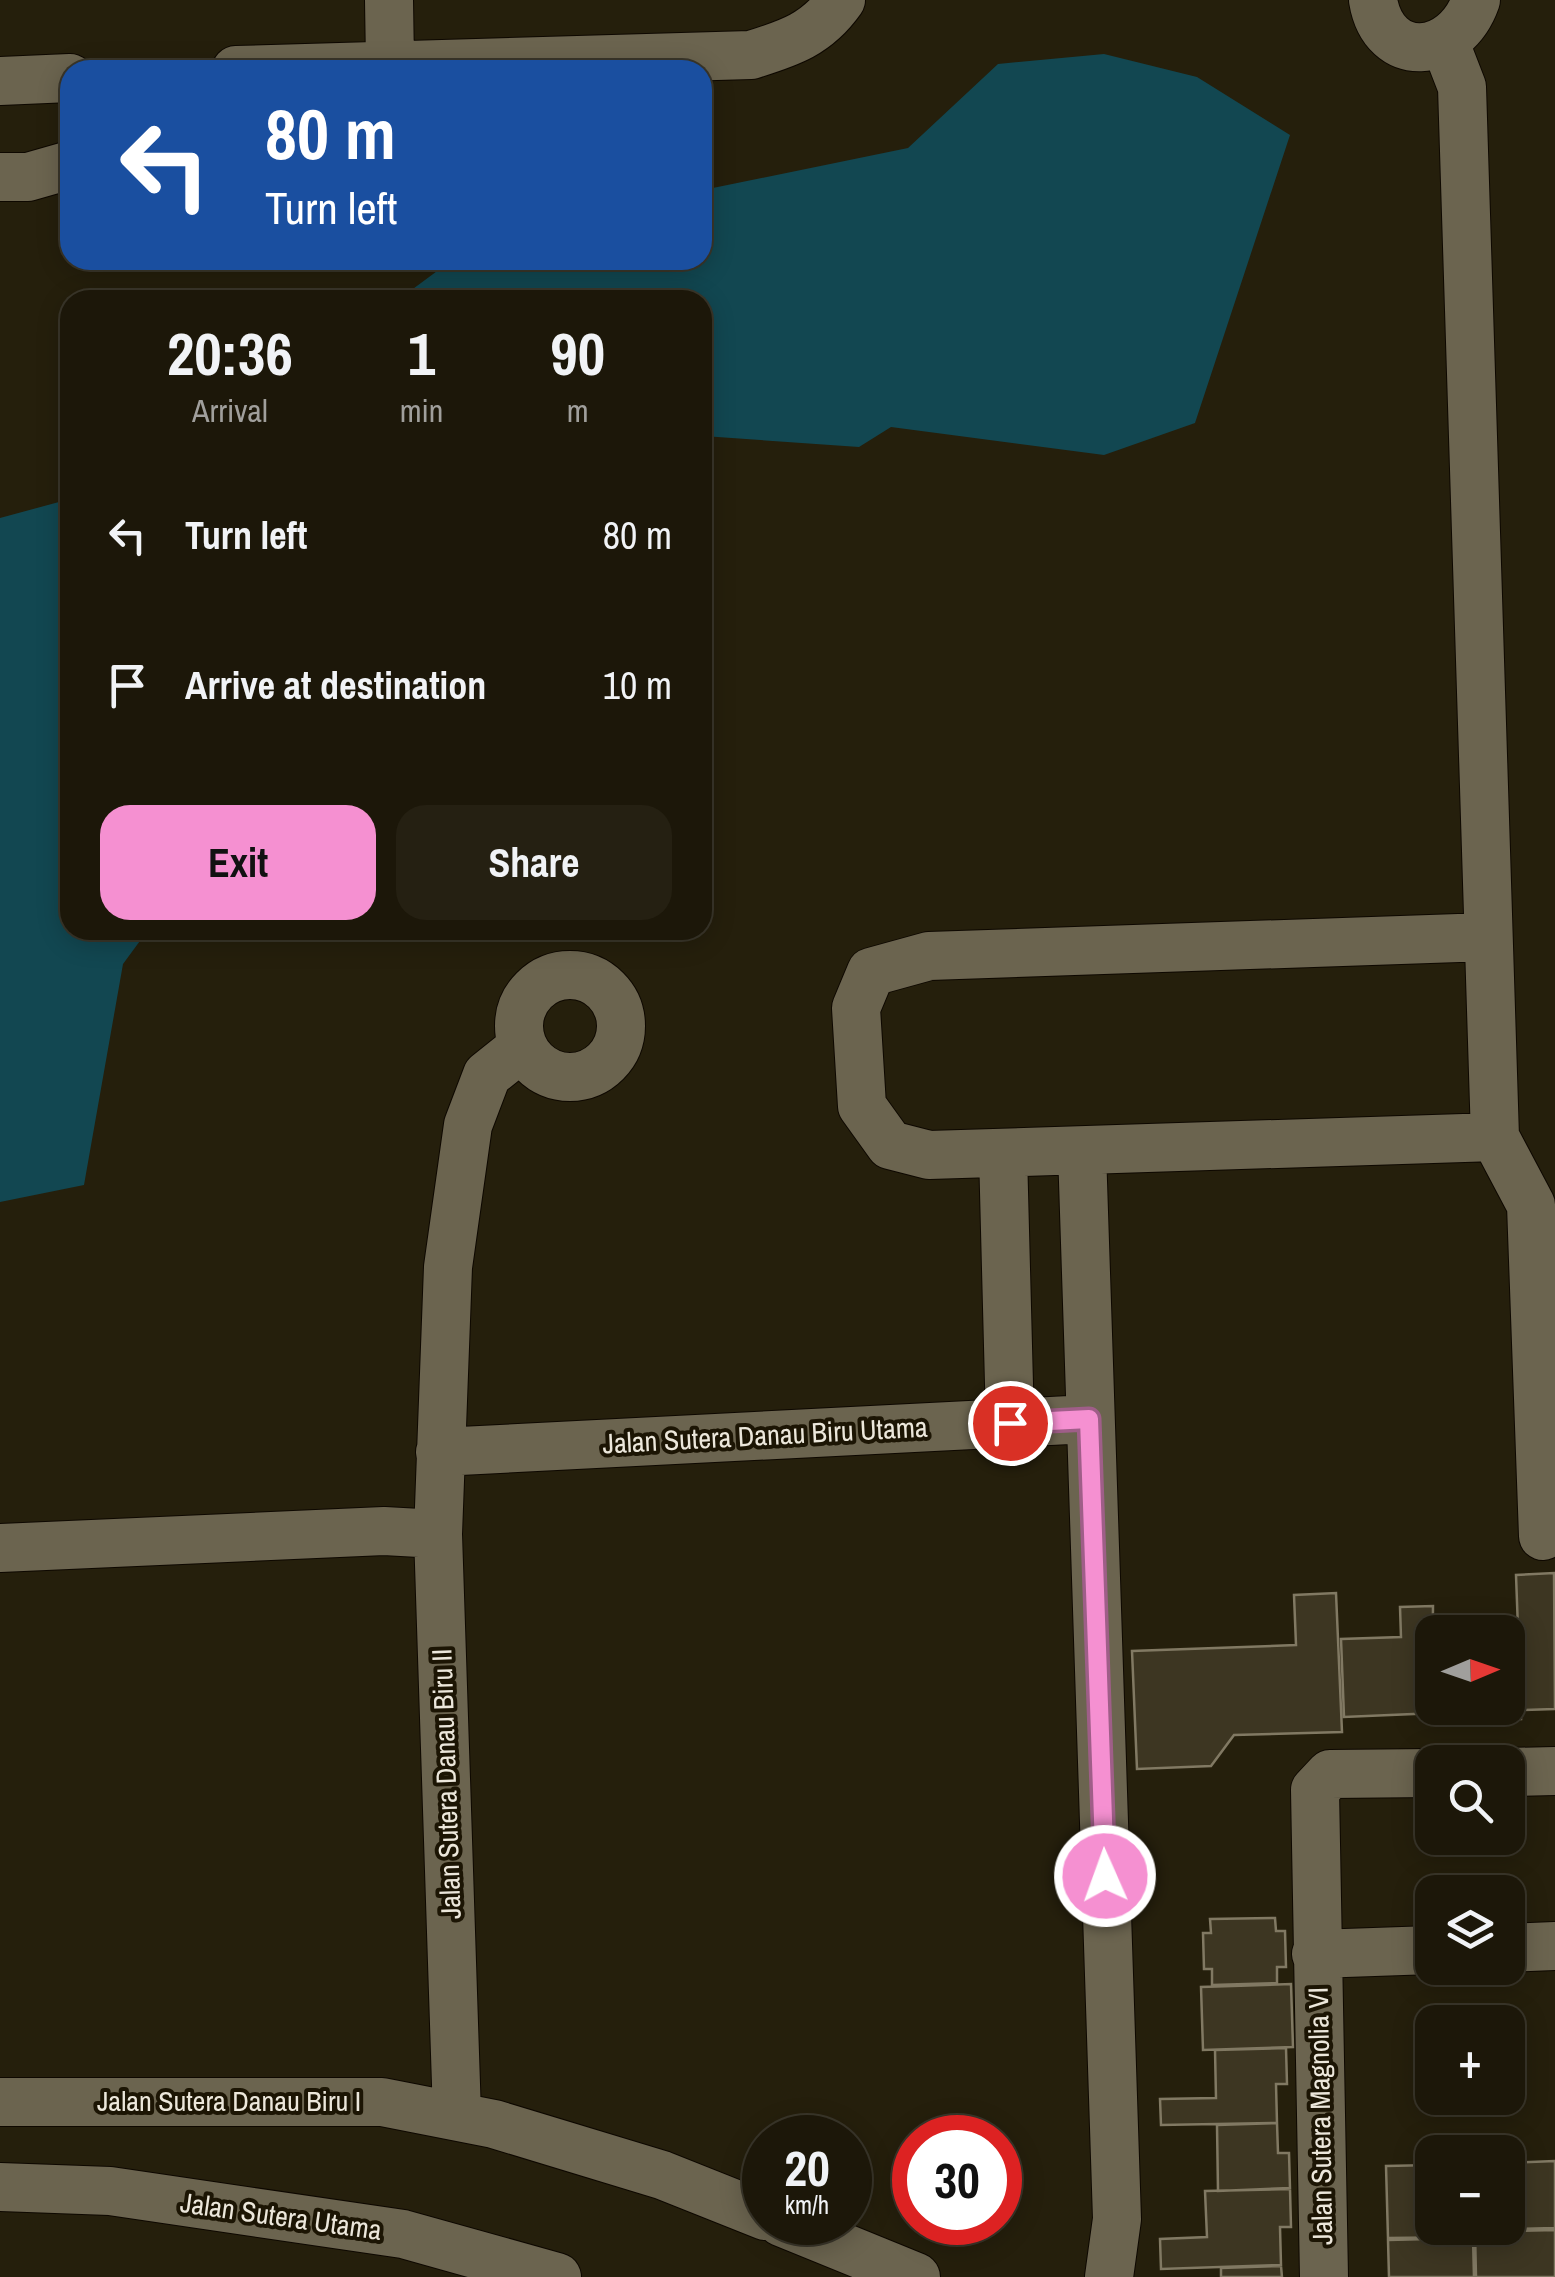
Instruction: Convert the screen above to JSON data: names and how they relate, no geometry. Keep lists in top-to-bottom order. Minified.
{"streets":{"street":["Jalan Sutera Danau Biru Utama","Jalan Sutera Danau Biru II","Jalan Sutera Danau Biru I","Jalan Sutera Magnolia VI","Jalan Sutera Utama"]},"crossings":[["Jalan Sutera Danau Biru Utama","Jalan Sutera Danau Biru II"],["Jalan Sutera Danau Biru II","Jalan Sutera Danau Biru I"]],"north":"right","page":{"turn":["80 m","Turn left"],"eta":["20:36","Arrival","1","min","90","m"],"list":[{"name":"Turn left","value":"80 m"},{"name":"Arrive at destination","value":"10 m"}],"buttons":["Exit","Share"],"map_buttons":["+","−"],"speed":"20 km/h","limit":"30"}}
